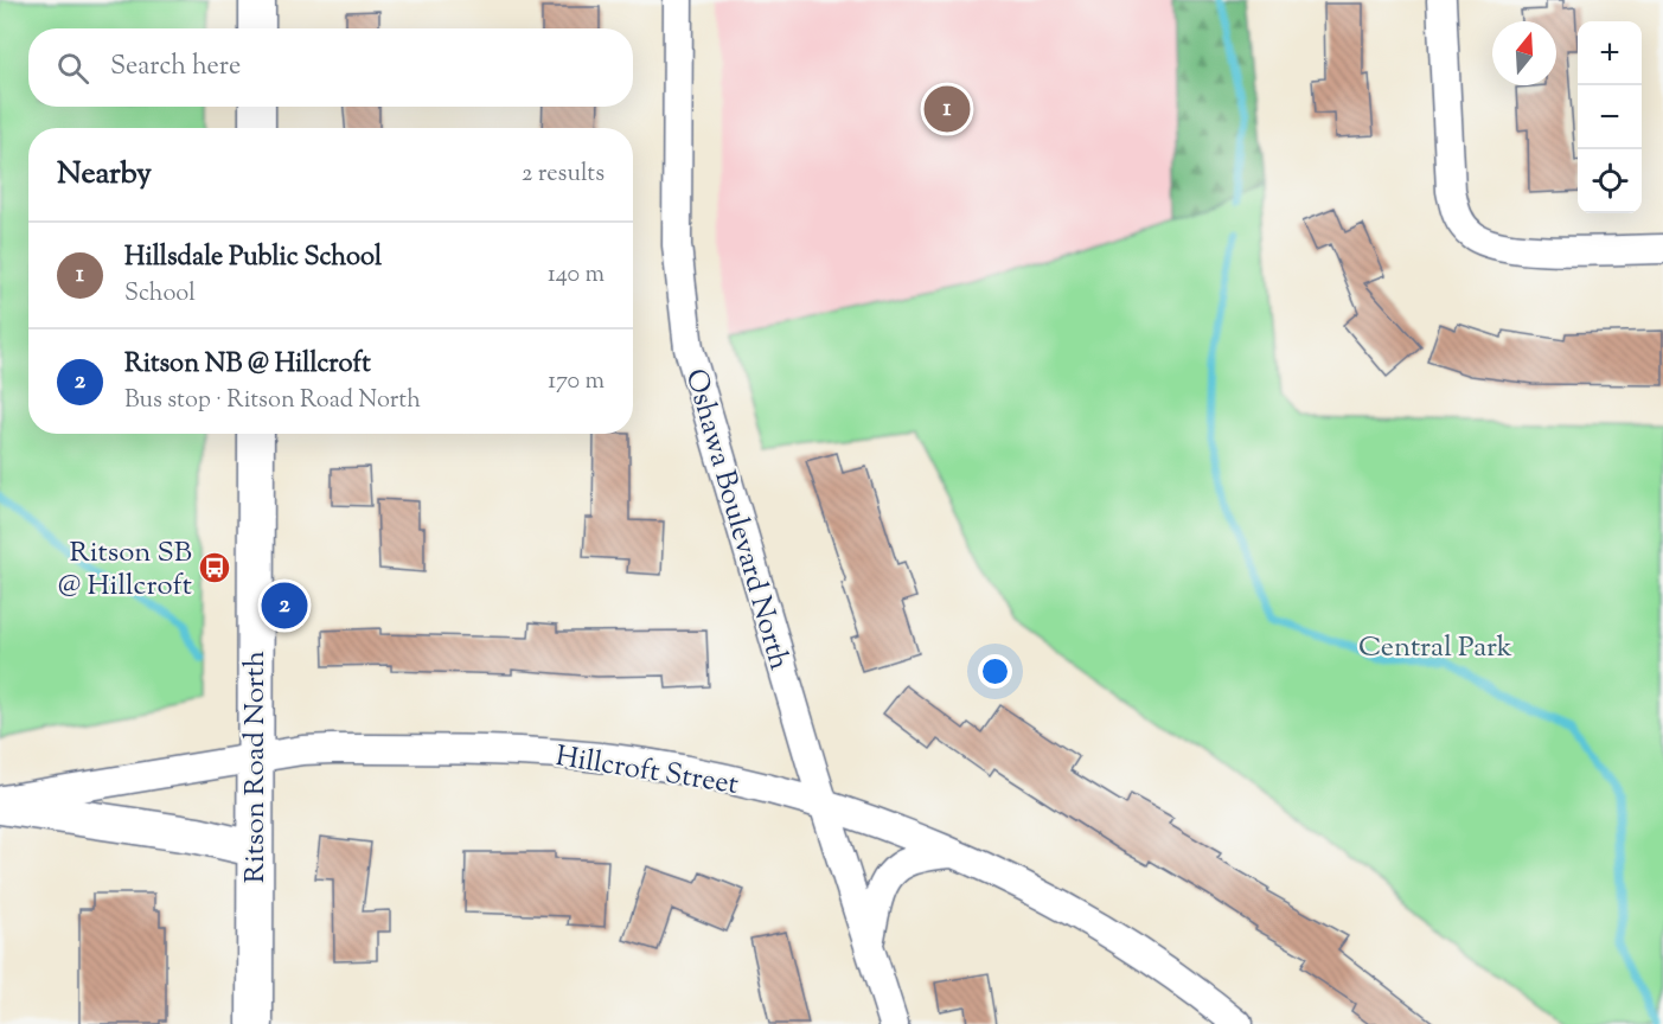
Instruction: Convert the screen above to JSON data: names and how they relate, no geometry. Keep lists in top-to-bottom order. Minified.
{"streets":{"main road":["Ritson Road North"],"street":["Oshawa Boulevard North","Hillcroft Street"]},"crossings":[["Oshawa Boulevard North","Hillcroft Street"],["Ritson Road North","Hillcroft Street"]],"parks":["Central Park"],"places":{"bus stop":["Ritson SB @ Hillcroft"]},"north":"top","page":{"map_buttons":["+","−"],"search":"Search here","pins":["1","2"],"heading":["Nearby","2 results"],"list":[{"mark":"1","name":"Hillsdale Public School","note":"School","value":"140 m"},{"mark":"2","name":"Ritson NB @ Hillcroft","note":"Bus stop · Ritson Road North","value":"170 m"}]}}
